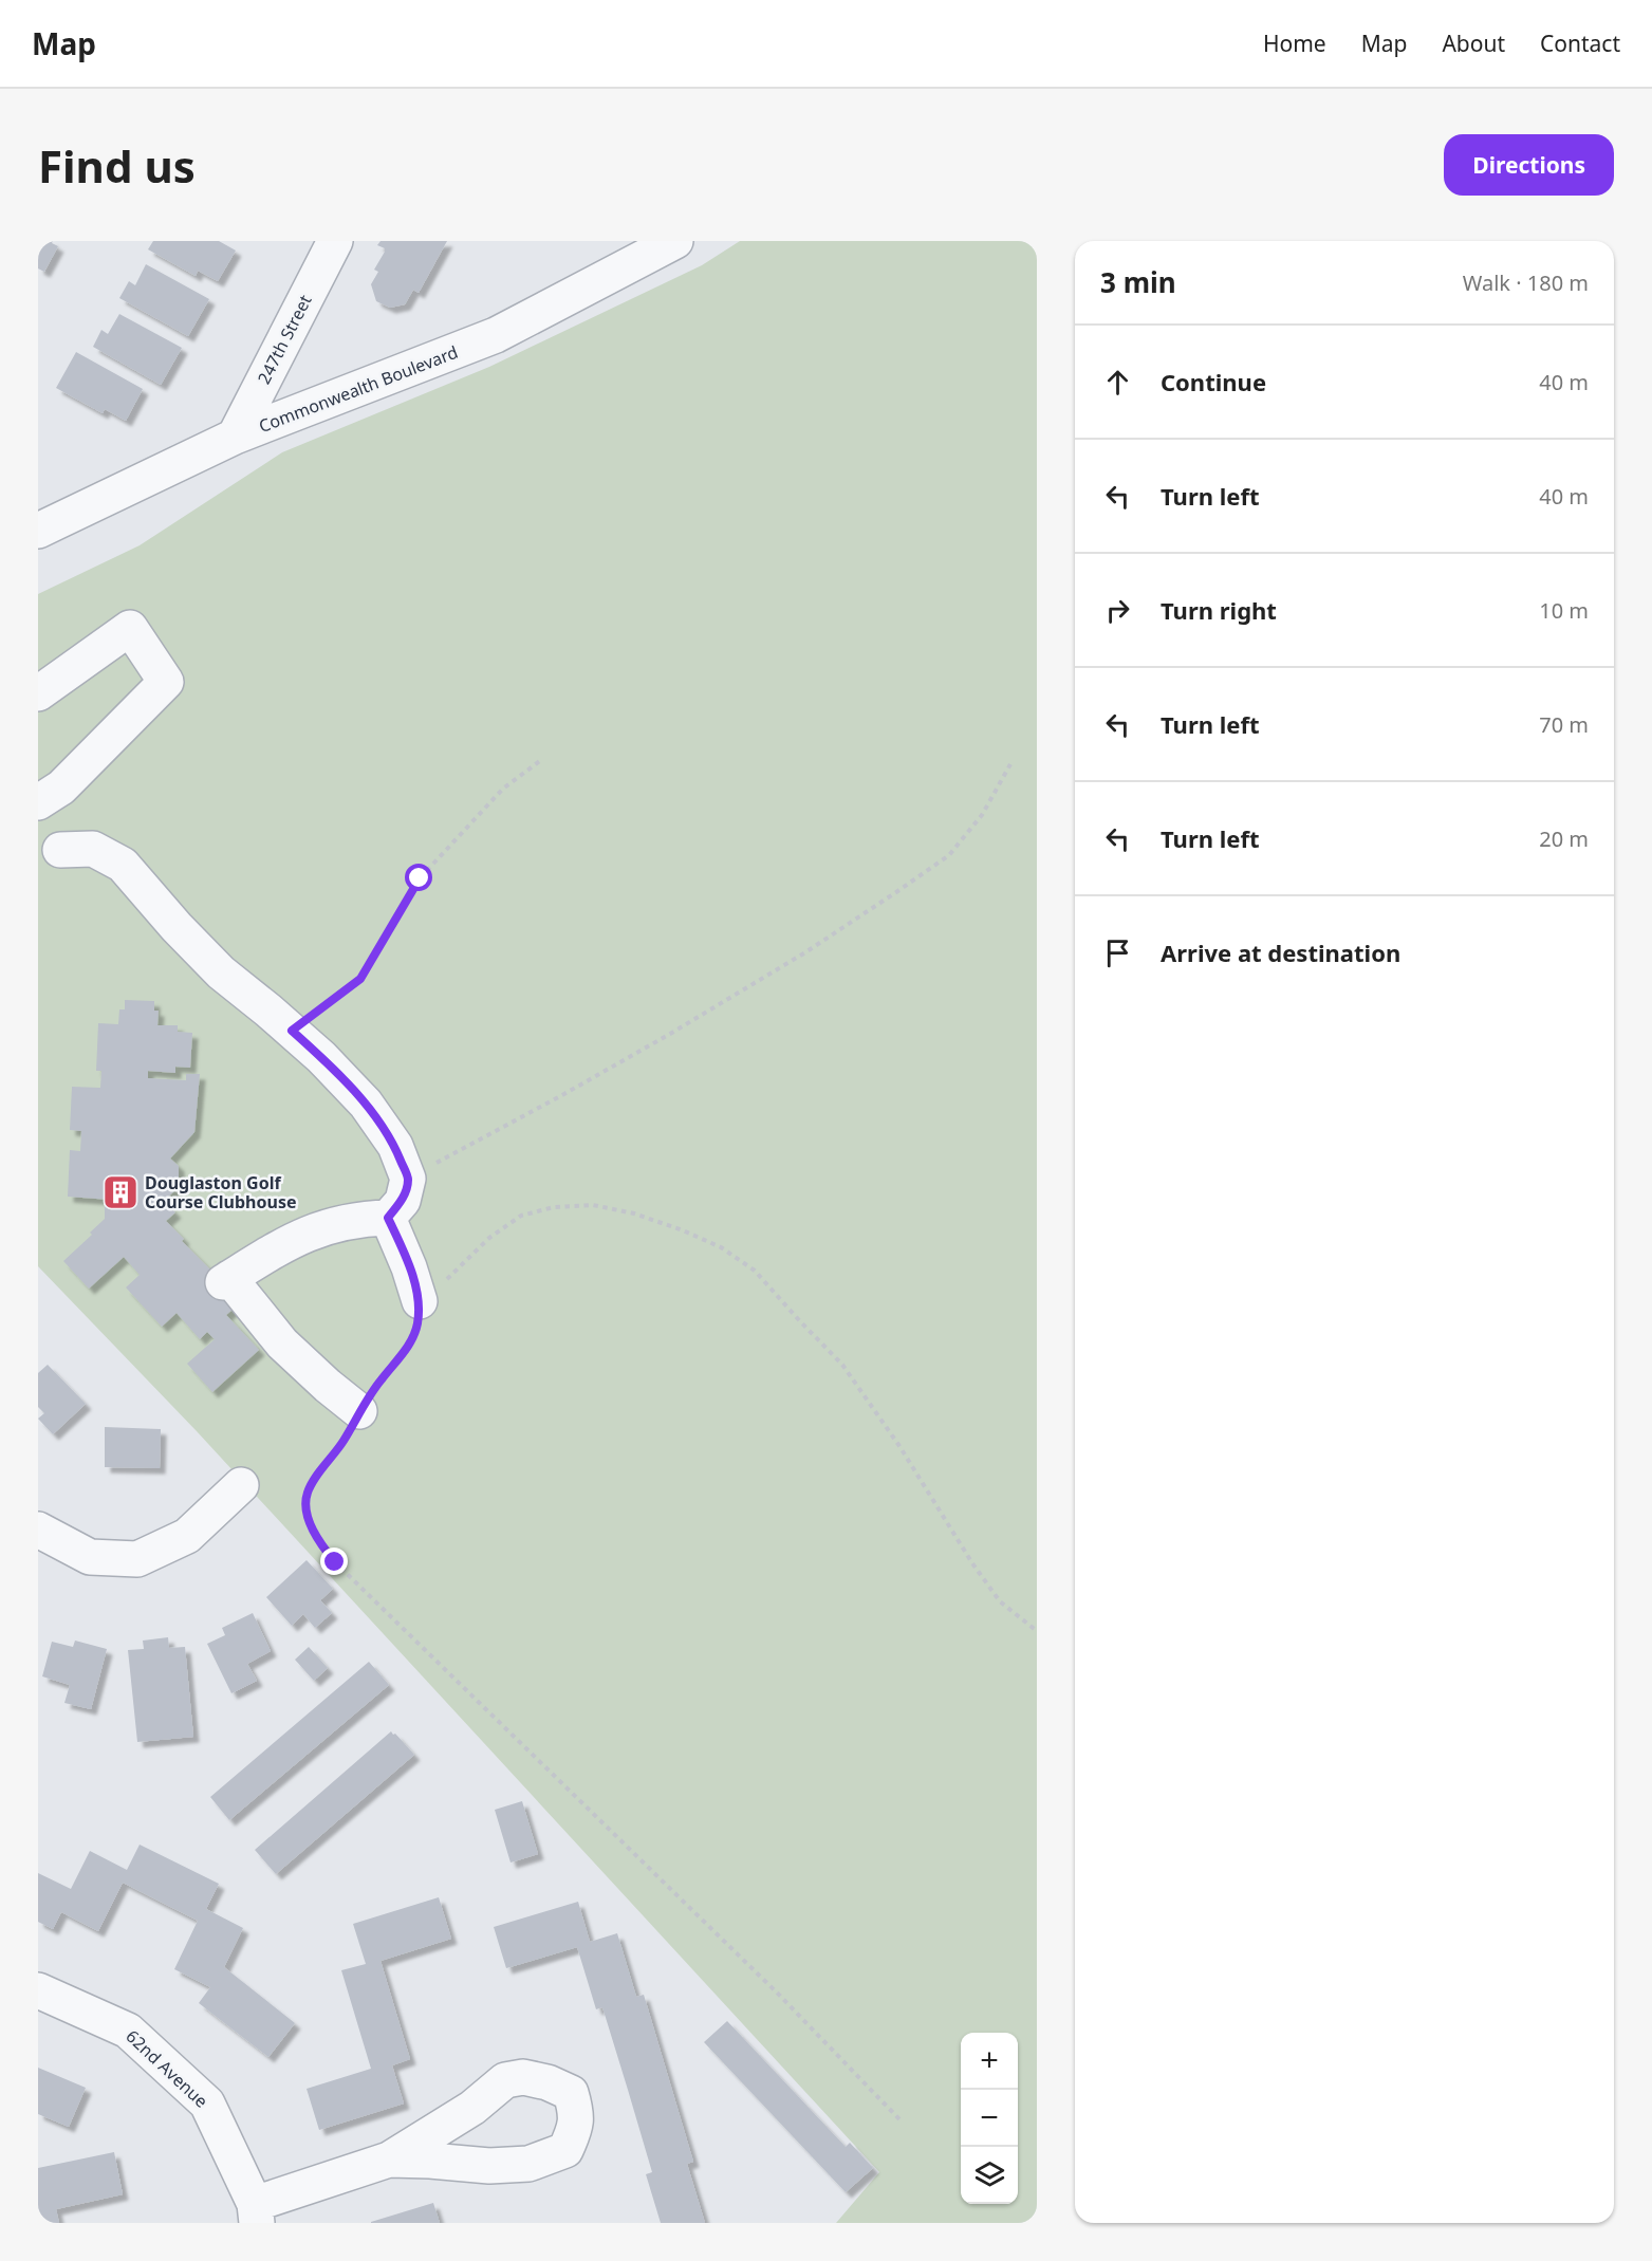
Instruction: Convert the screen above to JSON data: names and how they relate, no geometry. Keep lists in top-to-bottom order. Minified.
{"streets":{"street":["247th Street","Commonwealth Boulevard","62nd Avenue"]},"crossings":[["247th Street","Commonwealth Boulevard"]],"places":{"building":["Douglaston Golf Course Clubhouse"]},"page":{"header":"Map","nav":["Home","Map","About","Contact"],"buttons":"Directions","title":"Find us","heading":["3 min","Walk · 180 m"],"list":[["Continue","40 m"],["Turn left","40 m"],["Turn right","10 m"],["Turn left","70 m"],["Turn left","20 m"],"Arrive at destination"],"map_buttons":["+","−"]}}
